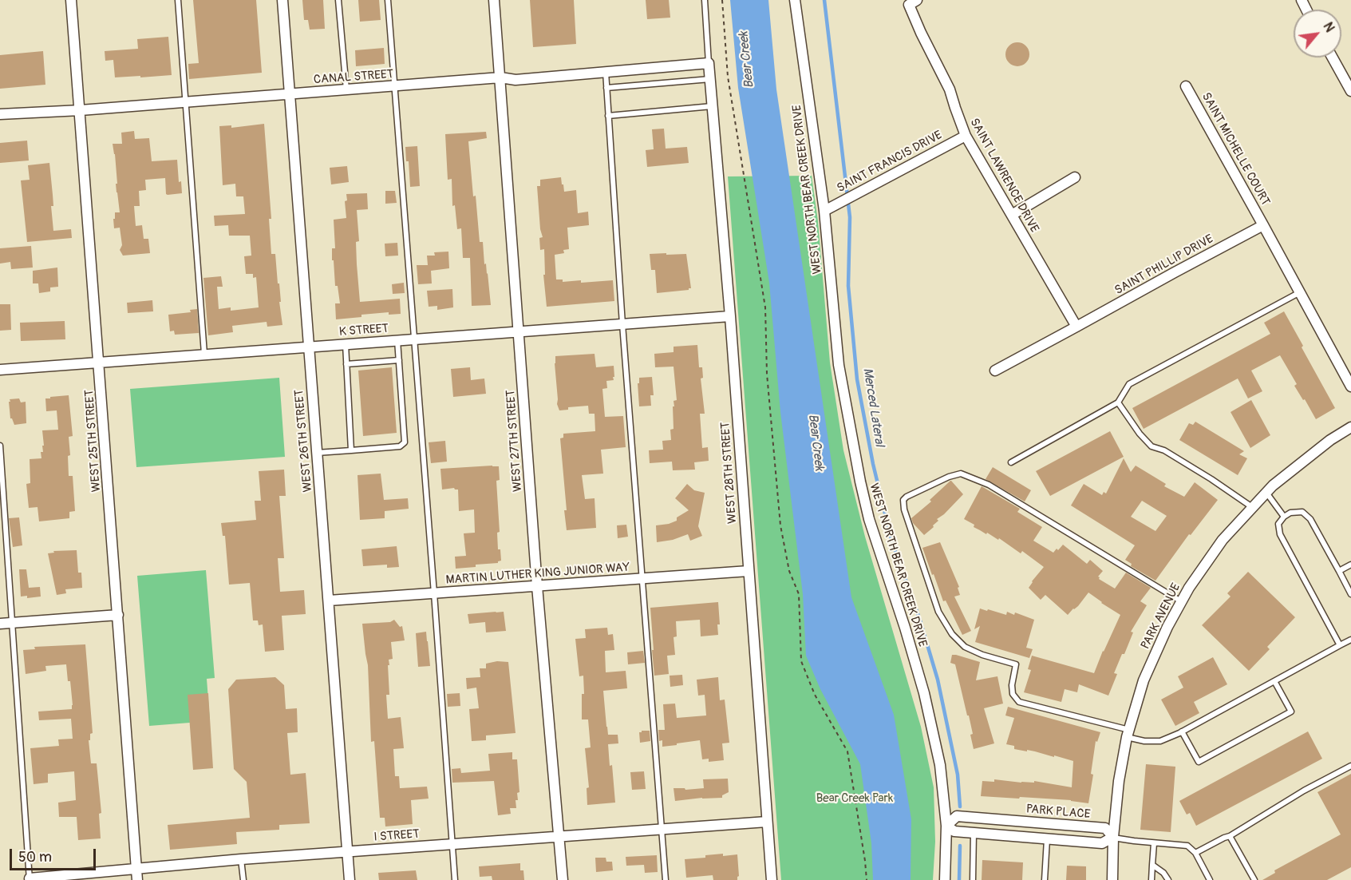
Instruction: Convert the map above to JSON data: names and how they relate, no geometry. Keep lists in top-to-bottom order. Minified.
{"streets":{"street":["CANAL STREET","SAINT MICHELLE COURT","SAINT FRANCIS DRIVE","SAINT LAWRENCE DRIVE","WEST NORTH BEAR CREEK DRIVE","SAINT PHILLIP DRIVE","K STREET","WEST 25TH STREET","WEST 26TH STREET","WEST 27TH STREET","WEST 28TH STREET","MARTIN LUTHER KING JUNIOR WAY","PARK AVENUE","PARK PLACE","I STREET"]},"crossings":[["CANAL STREET","WEST 25TH STREET"],["CANAL STREET","WEST 26TH STREET"],["CANAL STREET","WEST 27TH STREET"],["CANAL STREET","WEST 28TH STREET"],["SAINT MICHELLE COURT","SAINT PHILLIP DRIVE"],["SAINT FRANCIS DRIVE","SAINT LAWRENCE DRIVE"],["SAINT FRANCIS DRIVE","WEST NORTH BEAR CREEK DRIVE"],["SAINT LAWRENCE DRIVE","SAINT PHILLIP DRIVE"],["WEST NORTH BEAR CREEK DRIVE","PARK PLACE"],["K STREET","WEST 25TH STREET"],["K STREET","WEST 26TH STREET"],["K STREET","WEST 27TH STREET"],["K STREET","WEST 28TH STREET"],["WEST 25TH STREET","I STREET"],["WEST 26TH STREET","MARTIN LUTHER KING JUNIOR WAY"],["WEST 26TH STREET","I STREET"],["WEST 27TH STREET","MARTIN LUTHER KING JUNIOR WAY"],["WEST 27TH STREET","I STREET"],["WEST 28TH STREET","MARTIN LUTHER KING JUNIOR WAY"],["WEST 28TH STREET","I STREET"],["PARK AVENUE","PARK PLACE"]],"water":["Bear Creek","Merced Lateral"],"parks":["Bear Creek Park"],"scale_bar":"50 m","north":"top right"}
